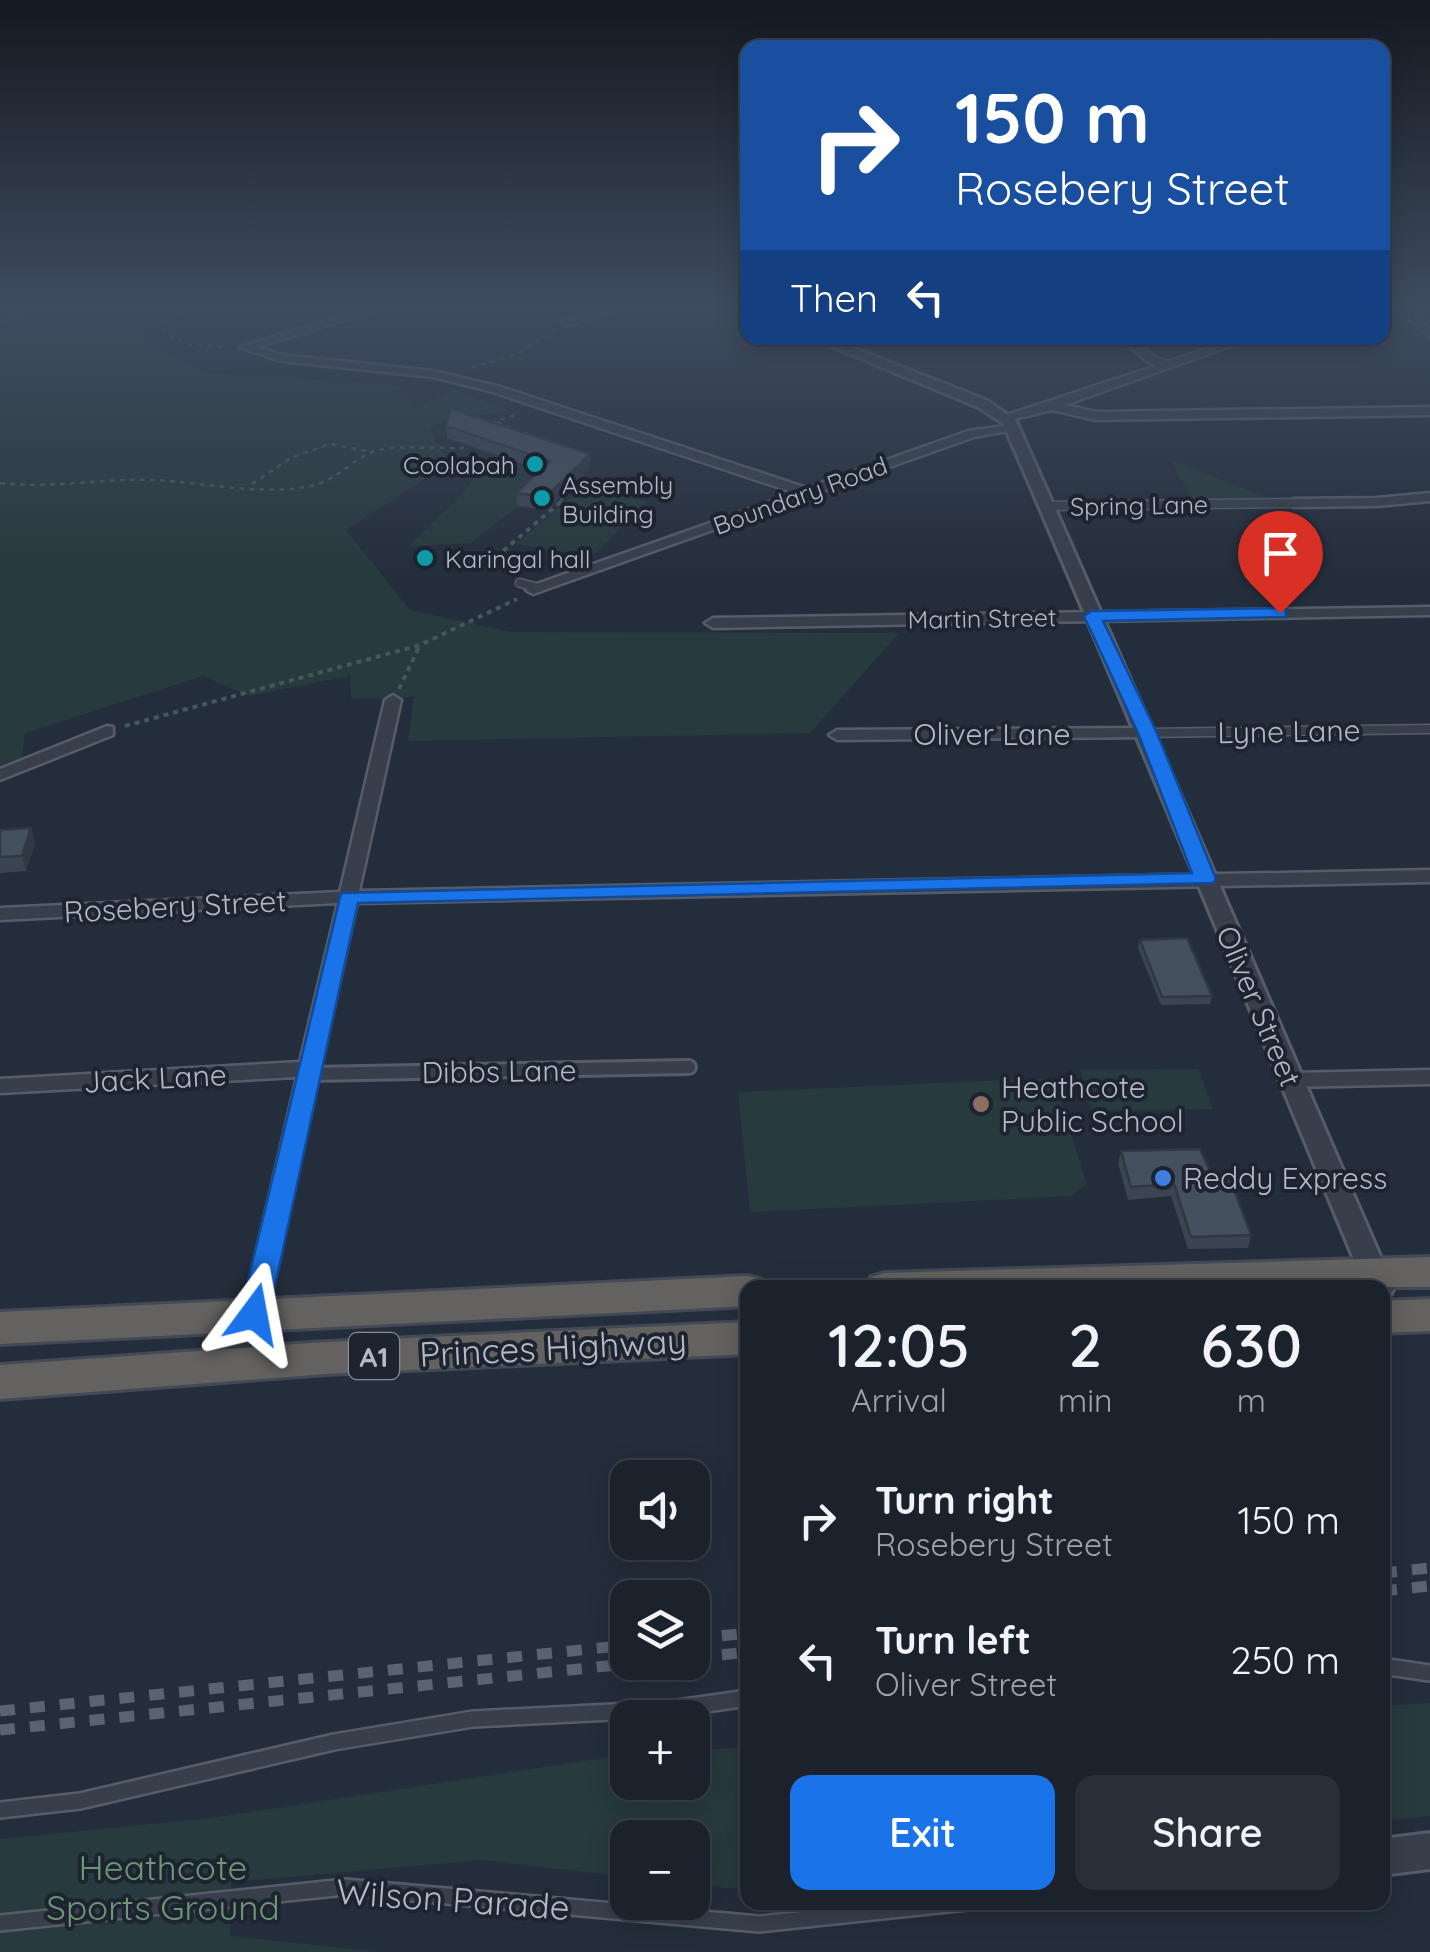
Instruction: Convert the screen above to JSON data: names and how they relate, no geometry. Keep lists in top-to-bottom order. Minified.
{"streets":{"highway":["Princes Highway","A1"],"street":["Boundary Road","Martin Street","Oliver Lane","Rosebery Street","Oliver Street","Jack Lane"],"lane":["Spring Lane","Lyne Lane","Dibbs Lane","Wilson Parade"]},"crossings":[["Boundary Road","Oliver Street"],["Spring Lane","Oliver Street"],["Martin Street","Oliver Street"],["Lyne Lane","Oliver Lane"],["Lyne Lane","Oliver Street"],["Oliver Lane","Oliver Street"],["Rosebery Street","Oliver Street"],["Dibbs Lane","Jack Lane"]],"parks":["Heathcote Sports Ground"],"places":["Coolabah","Assembly Building","Karingal hall","Heathcote Public School","Reddy Express"],"page":{"turn":["150 m","Rosebery Street"],"then":"Then","eta":["12:05","Arrival","2","min","630","m"],"list":[{"name":"Turn right","note":"Rosebery Street","value":"150 m"},{"name":"Turn left","note":"Oliver Street","value":"250 m"}],"map_buttons":["+","−"],"buttons":["Exit","Share"]}}
